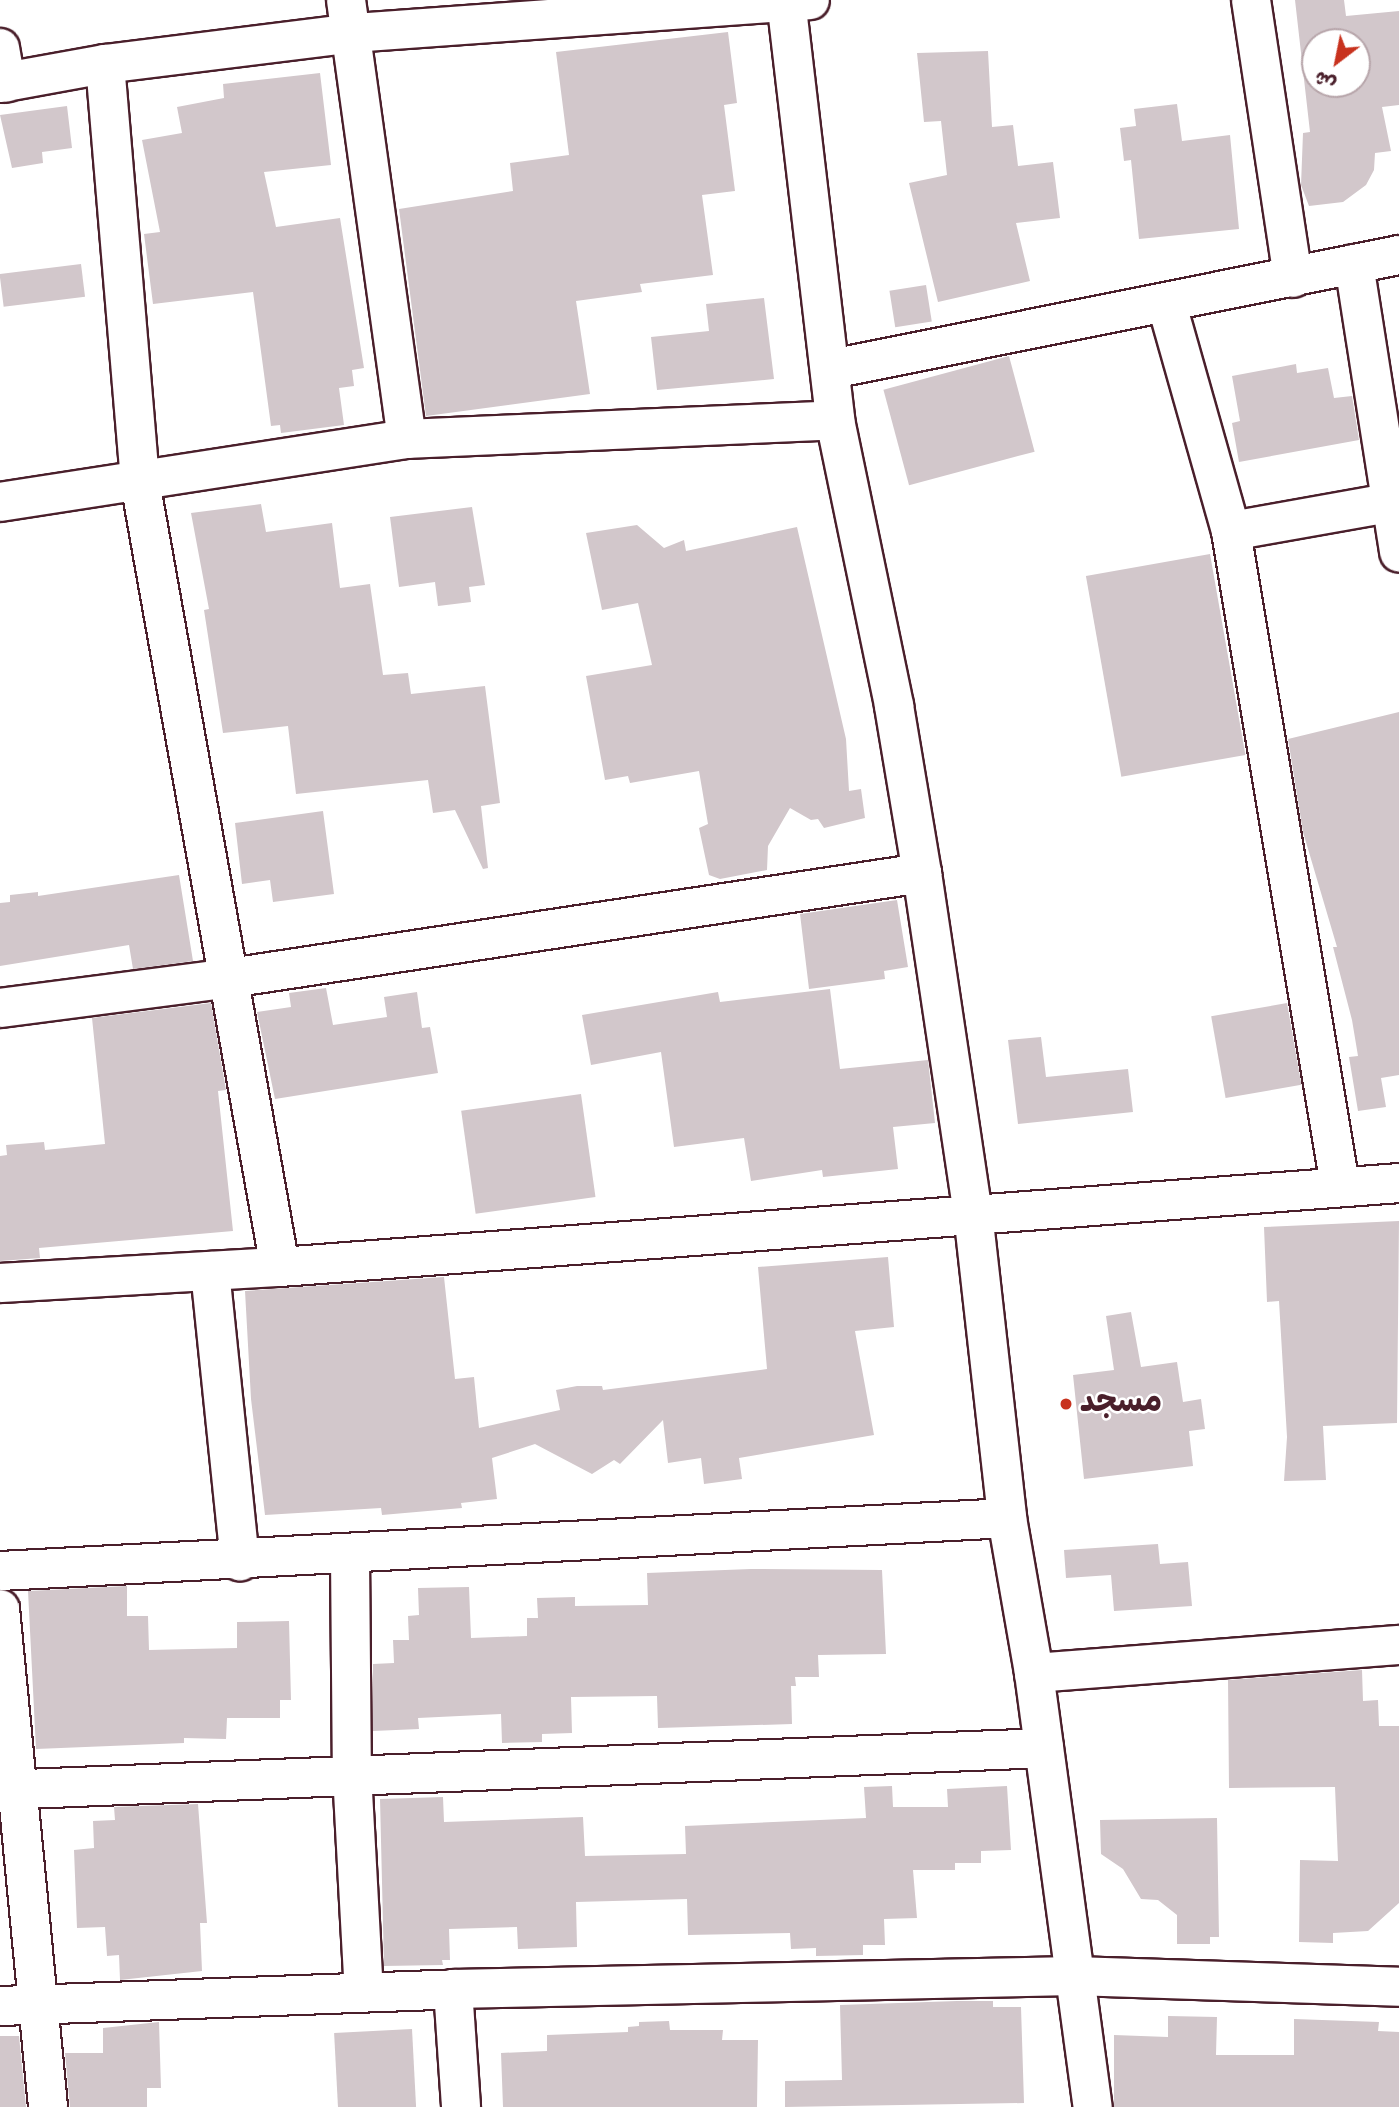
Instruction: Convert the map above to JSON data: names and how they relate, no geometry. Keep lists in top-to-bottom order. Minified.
{"places":["مسجد"],"north":"bottom left"}
